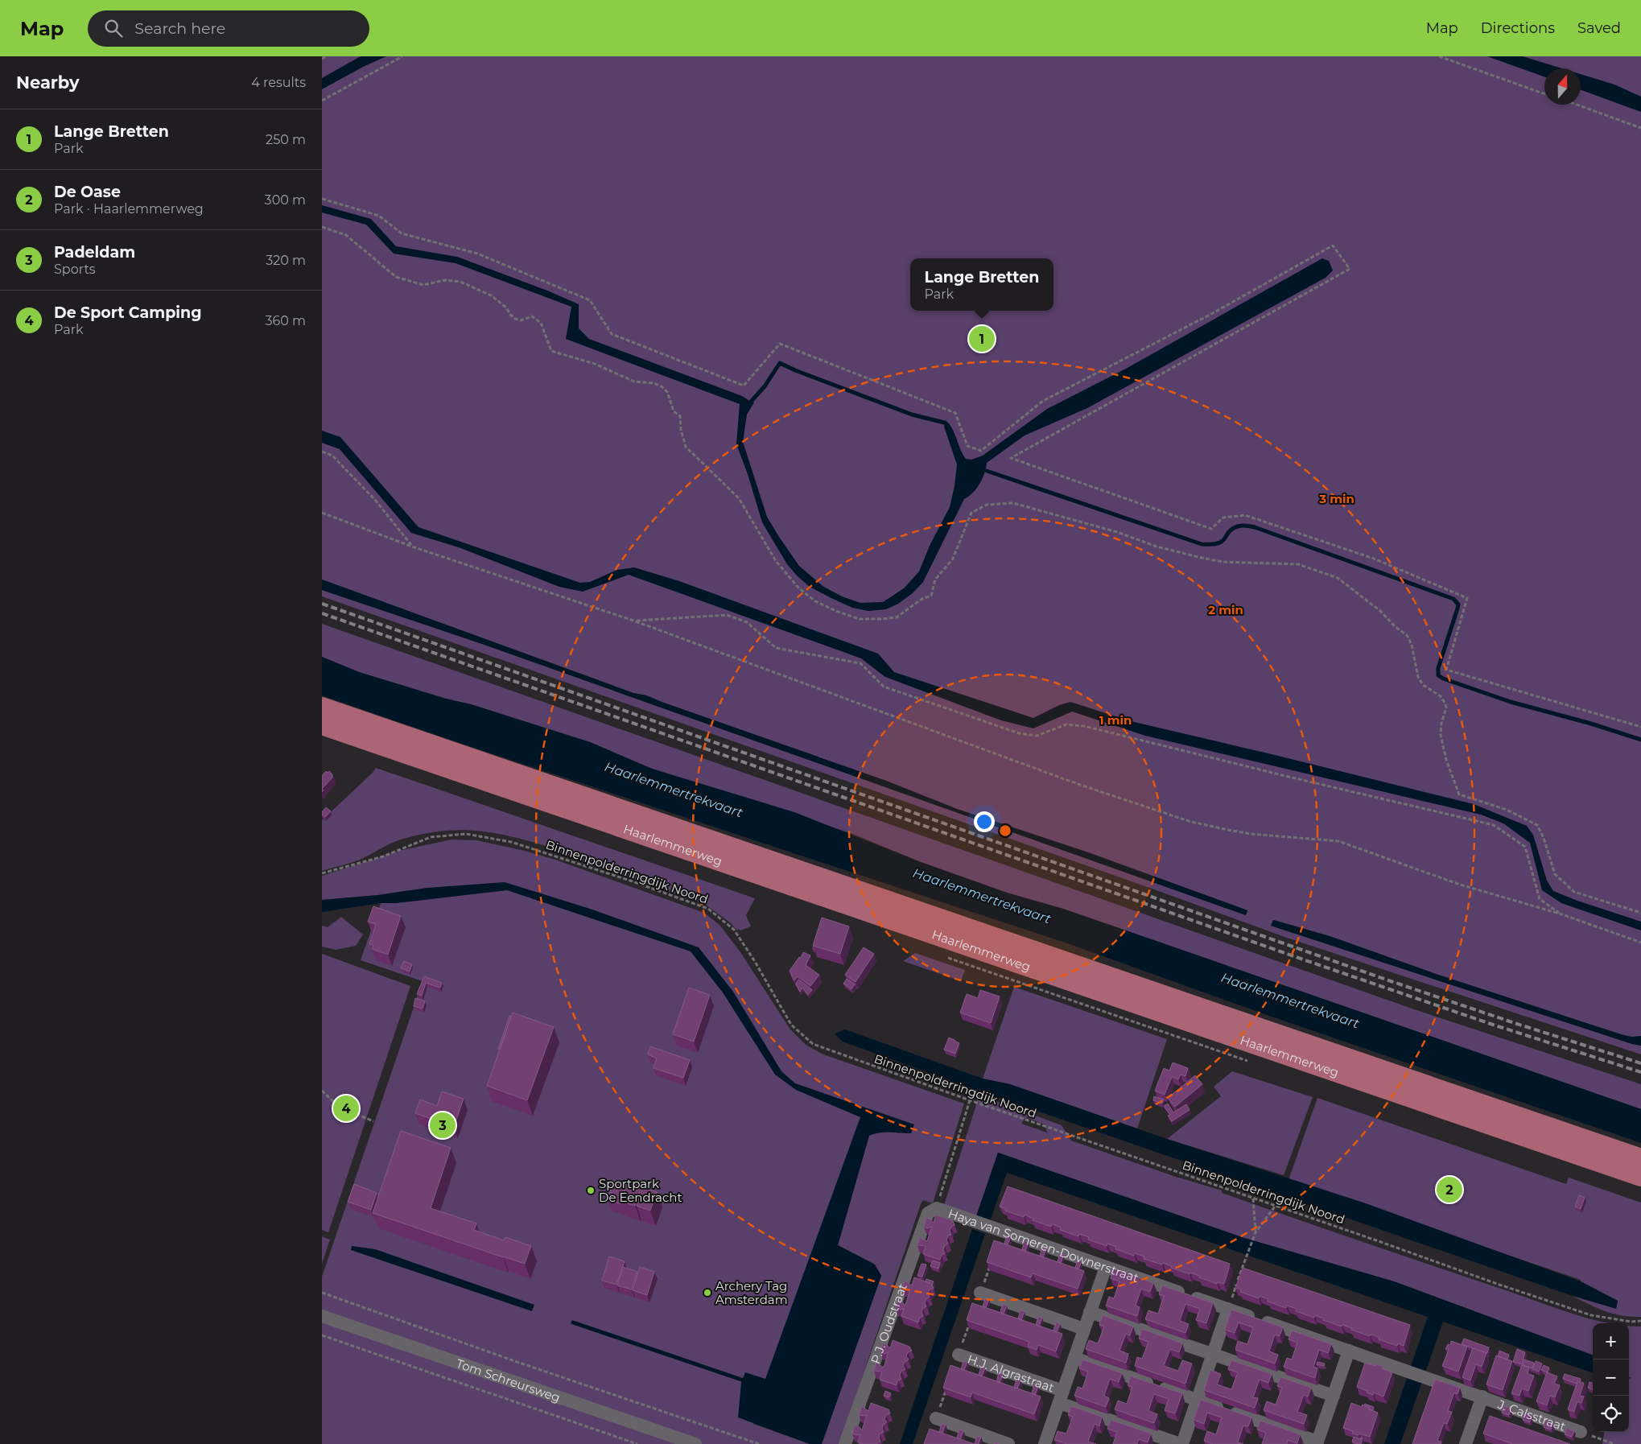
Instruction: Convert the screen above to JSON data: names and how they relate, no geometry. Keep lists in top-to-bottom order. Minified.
{"streets":{"main road":["Haarlemmerweg"],"street":["Haya van Someren-Downerstraat","P.J. Oudstraat","H.J. Algrastraat","Tom Schreursweg","J. Calsstraat"],"path":["Binnenpolderringdijk Noord"]},"crossings":[["Haya van Someren-Downerstraat","P.J. Oudstraat"],["Haya van Someren-Downerstraat","H.J. Algrastraat"],["Haya van Someren-Downerstraat","J. Calsstraat"]],"water":["Haarlemmertrekvaart"],"places":["Sportpark De Eendracht","Archery Tag Amsterdam"],"north":"top","page":{"header":"Map","search":"Search here","nav":["Map","Directions","Saved"],"heading":["Nearby","4 results"],"list":[{"mark":"1","name":"Lange Bretten","note":"Park","value":"250 m"},{"mark":"2","name":"De Oase","note":"Park · Haarlemmerweg","value":"300 m"},{"mark":"3","name":"Padeldam","note":"Sports","value":"320 m"},{"mark":"4","name":"De Sport Camping","note":"Park","value":"360 m"}],"popup":["Lange Bretten","Park"],"pins":["1","4","3","2"],"map_buttons":["+","−"]},"rings":["3 min","2 min","1 min"]}
